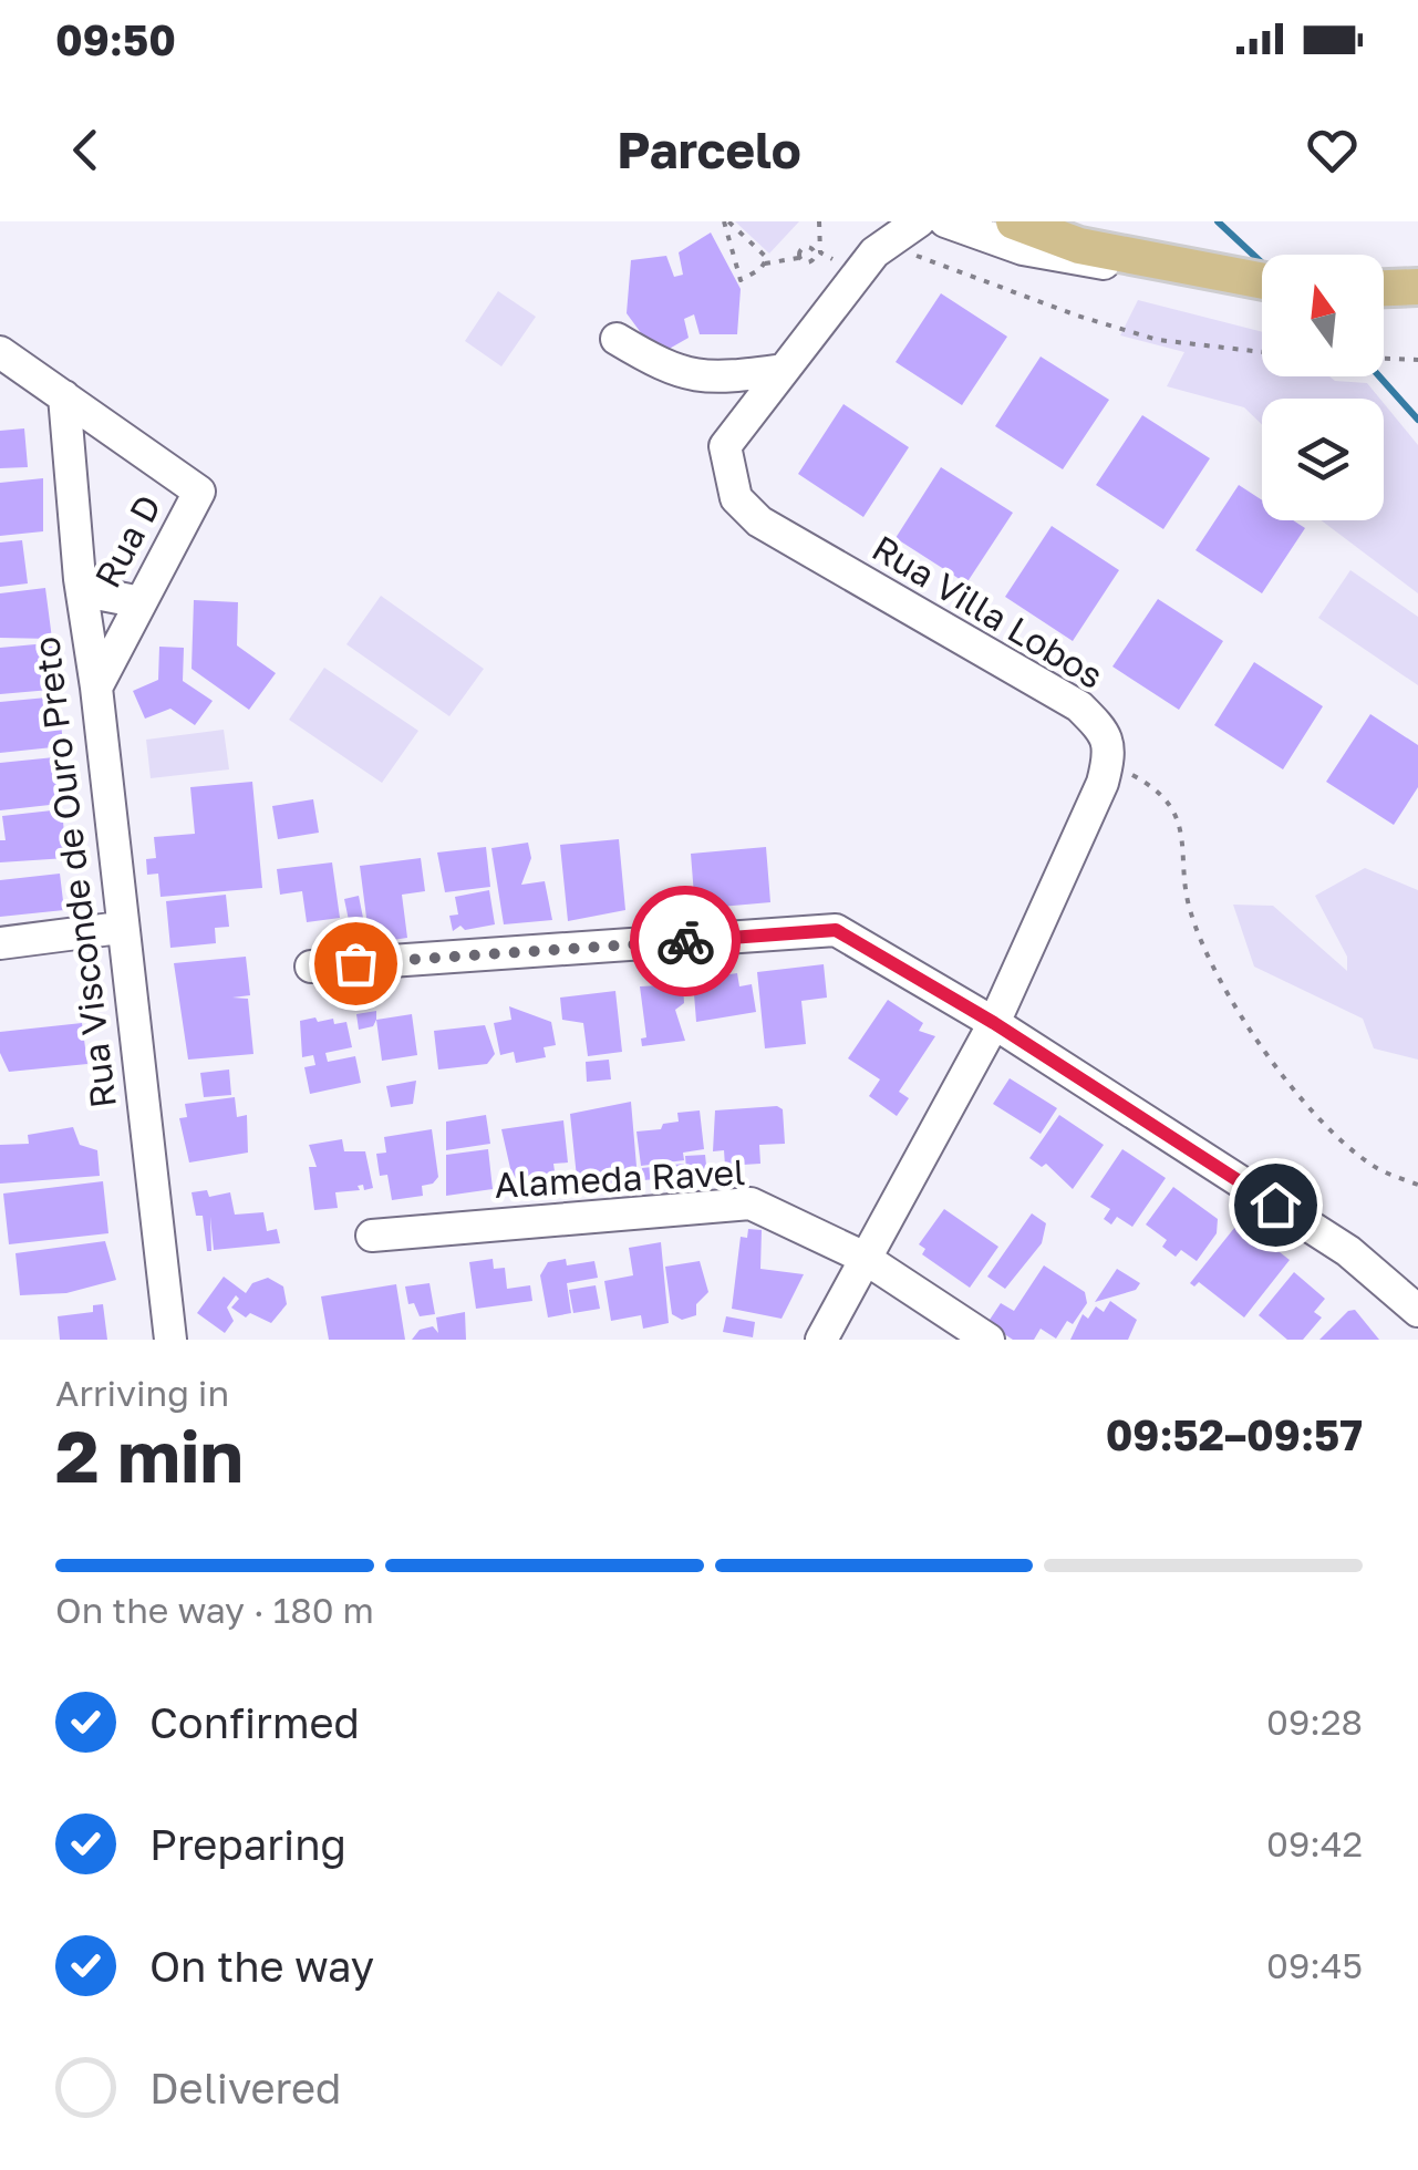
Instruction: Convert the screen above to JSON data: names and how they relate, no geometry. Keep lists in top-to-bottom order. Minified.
{"streets":{"street":["Rua D","Rua Villa Lobos","Rua Visconde de Ouro Preto","Alameda Ravel"]},"crossings":[["Rua D","Rua Visconde de Ouro Preto"]],"north":"top","page":{"status":"09:50","header":"Parcelo","heading":["2 min","Arriving in","09:52–09:57"],"bar":"On the way · 180 m","list":[["Confirmed","09:28"],["Preparing","09:42"],["On the way","09:45"],"Delivered"]}}
